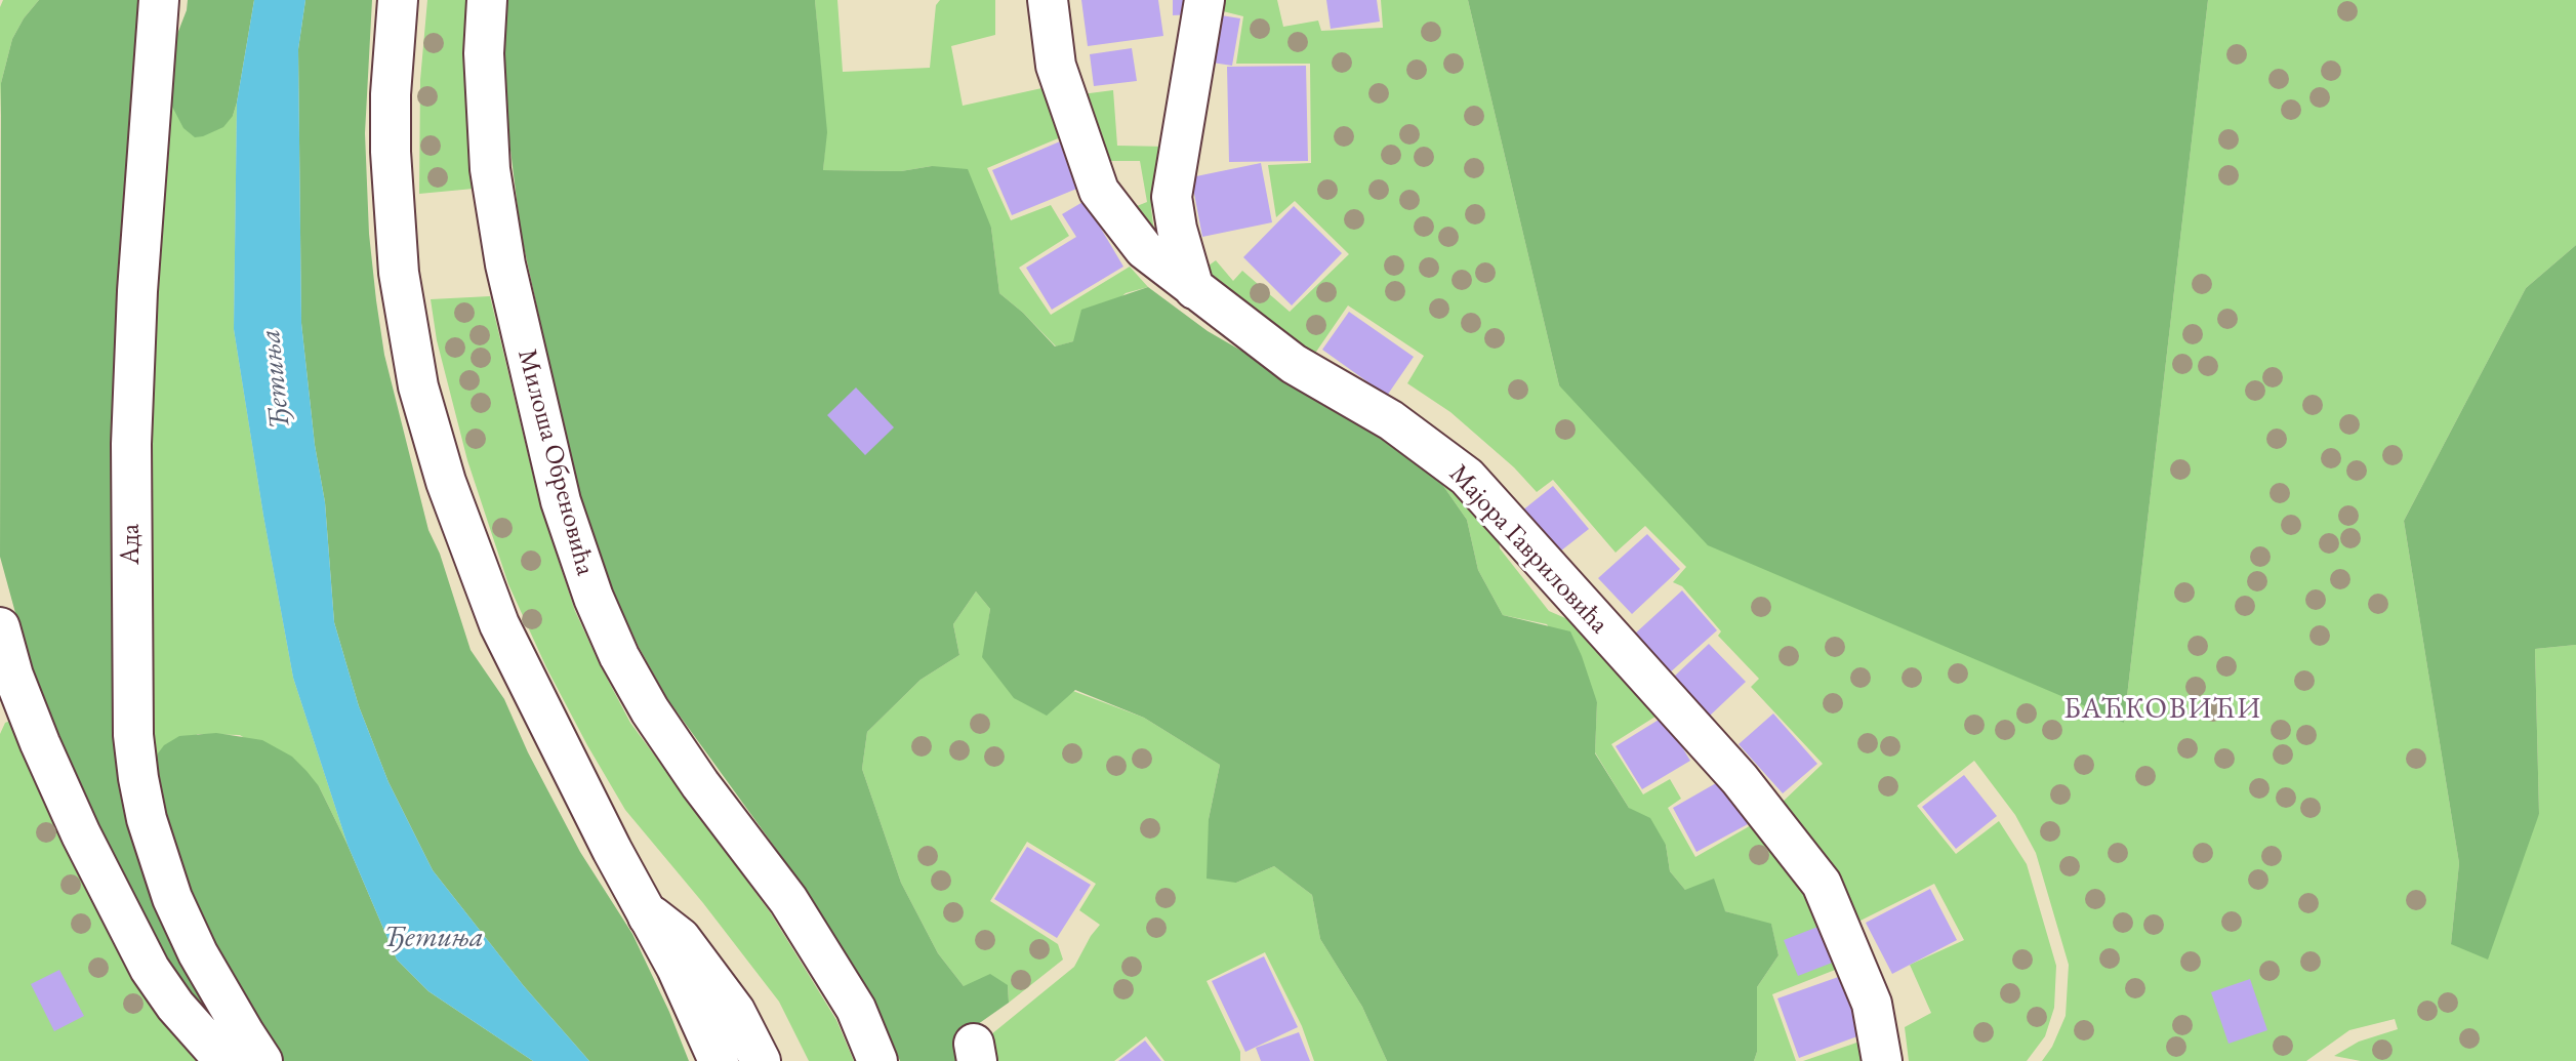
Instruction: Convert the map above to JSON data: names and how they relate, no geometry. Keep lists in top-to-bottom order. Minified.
{"streets":{"street":["Милоша Обреновића","Ада","Мајора Гавриловића"]},"districts":["БАЋКОВИЋИ"],"water":["Ђетиња"]}
